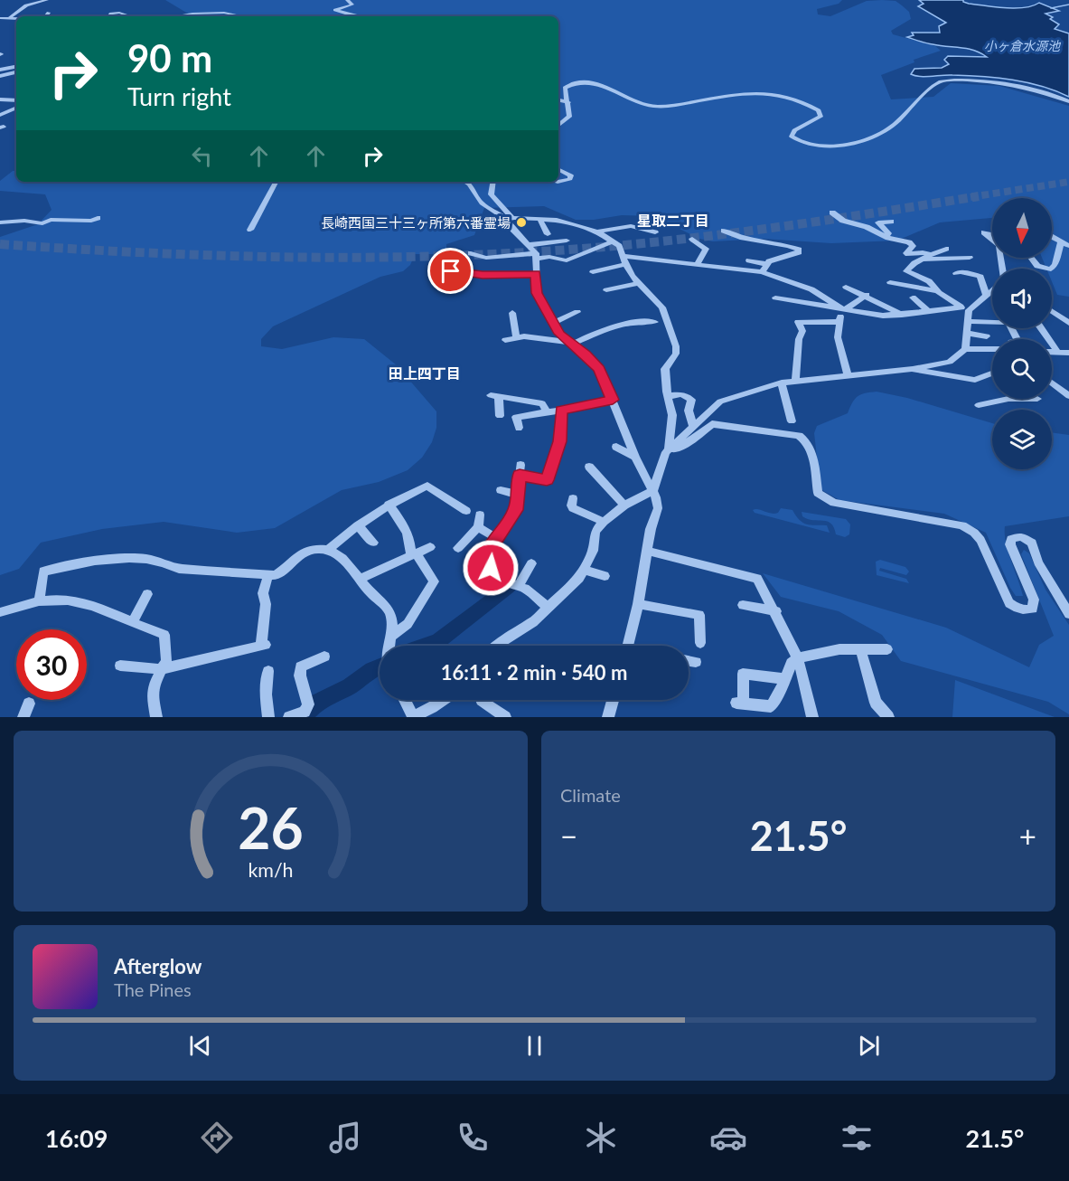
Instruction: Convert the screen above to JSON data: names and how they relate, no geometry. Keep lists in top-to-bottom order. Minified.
{"districts":["星取二丁目","田上四丁目"],"water":["小ヶ倉水源池"],"places":["長崎西国三十三ヶ所第六番霊場"],"north":"bottom","page":{"turn":["90 m","Turn right"],"limit":"30","trip":"16:11 · 2 min · 540 m","tile":"Climate","heat":["−","21.5°","+"],"song":["Afterglow","The Pines"],"tabs":["16:09","21.5°"],"gauge":["26","km/h"]}}
